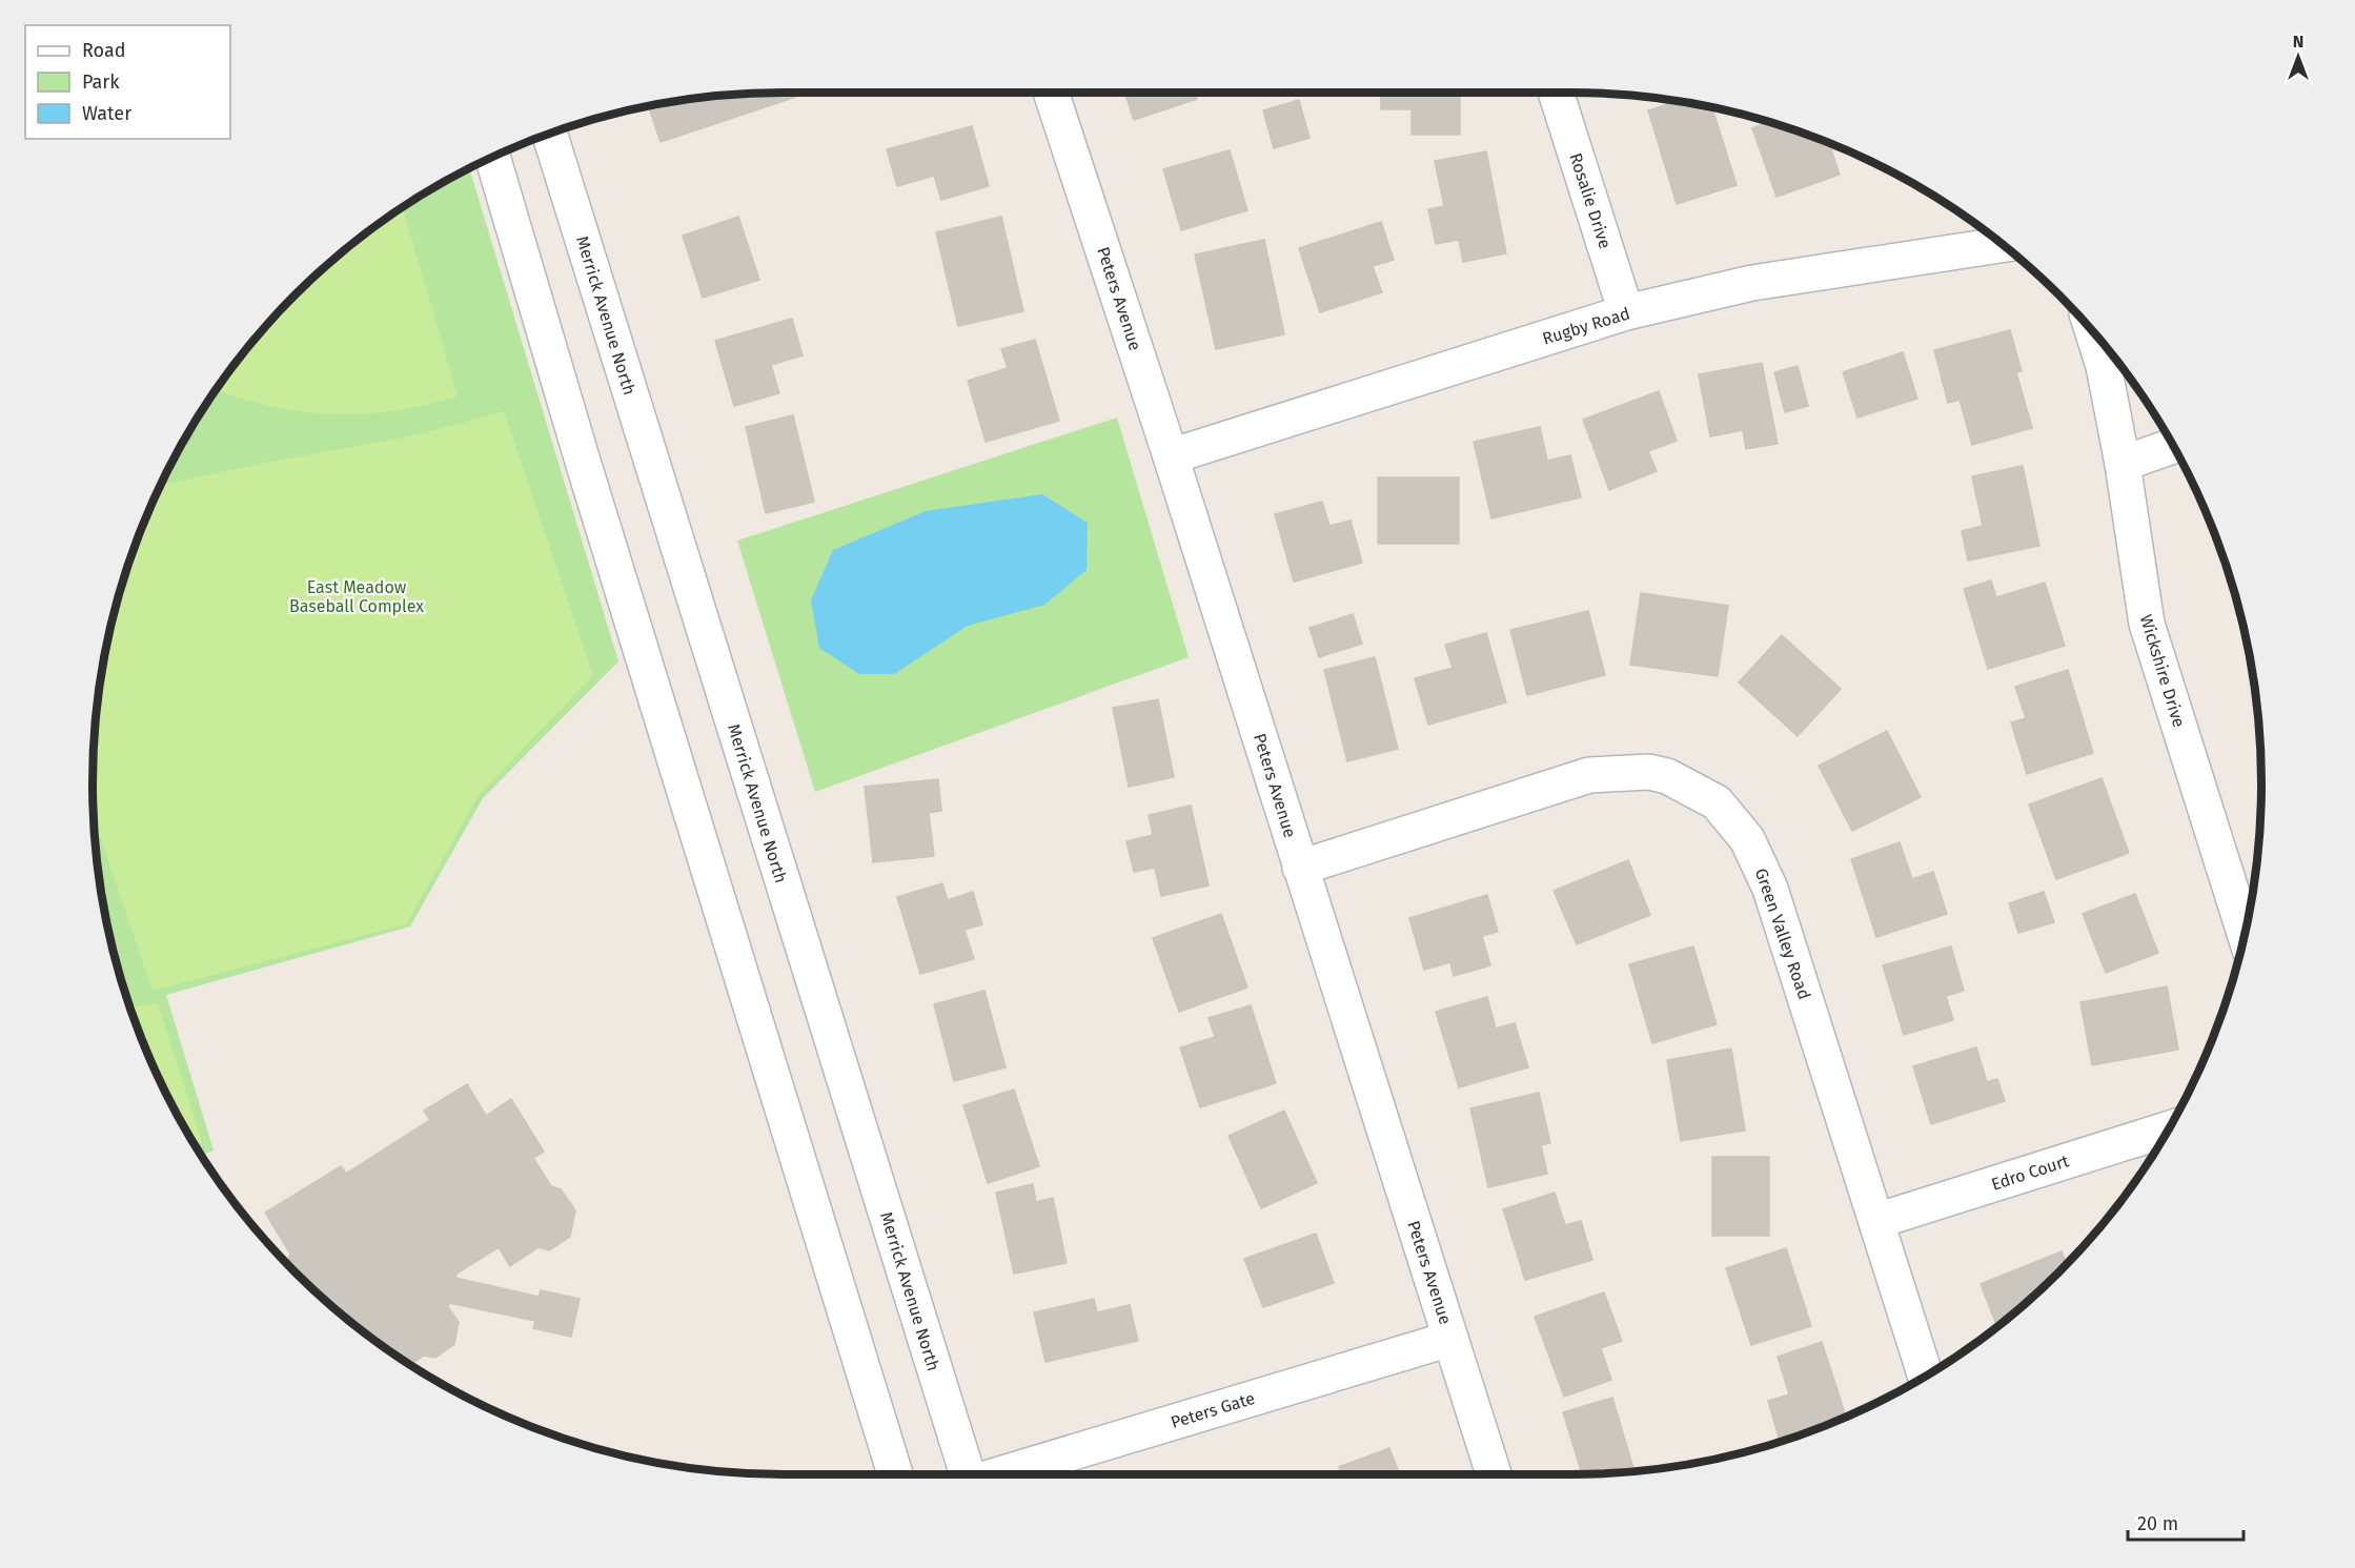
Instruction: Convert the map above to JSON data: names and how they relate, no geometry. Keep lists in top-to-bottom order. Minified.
{"streets":{"street":["Rosalie Drive","Peters Avenue","Merrick Avenue North","Rugby Road","Wickshire Drive","Green Valley Road","Edro Court","Peters Gate"]},"crossings":[["Rosalie Drive","Rugby Road"],["Peters Avenue","Rugby Road"],["Peters Avenue","Green Valley Road"],["Peters Avenue","Peters Gate"],["Green Valley Road","Edro Court"]],"parks":["East Meadow Baseball Complex"],"legend":["Road","Park","Water"],"scale_bar":"20 m","north":"top"}
